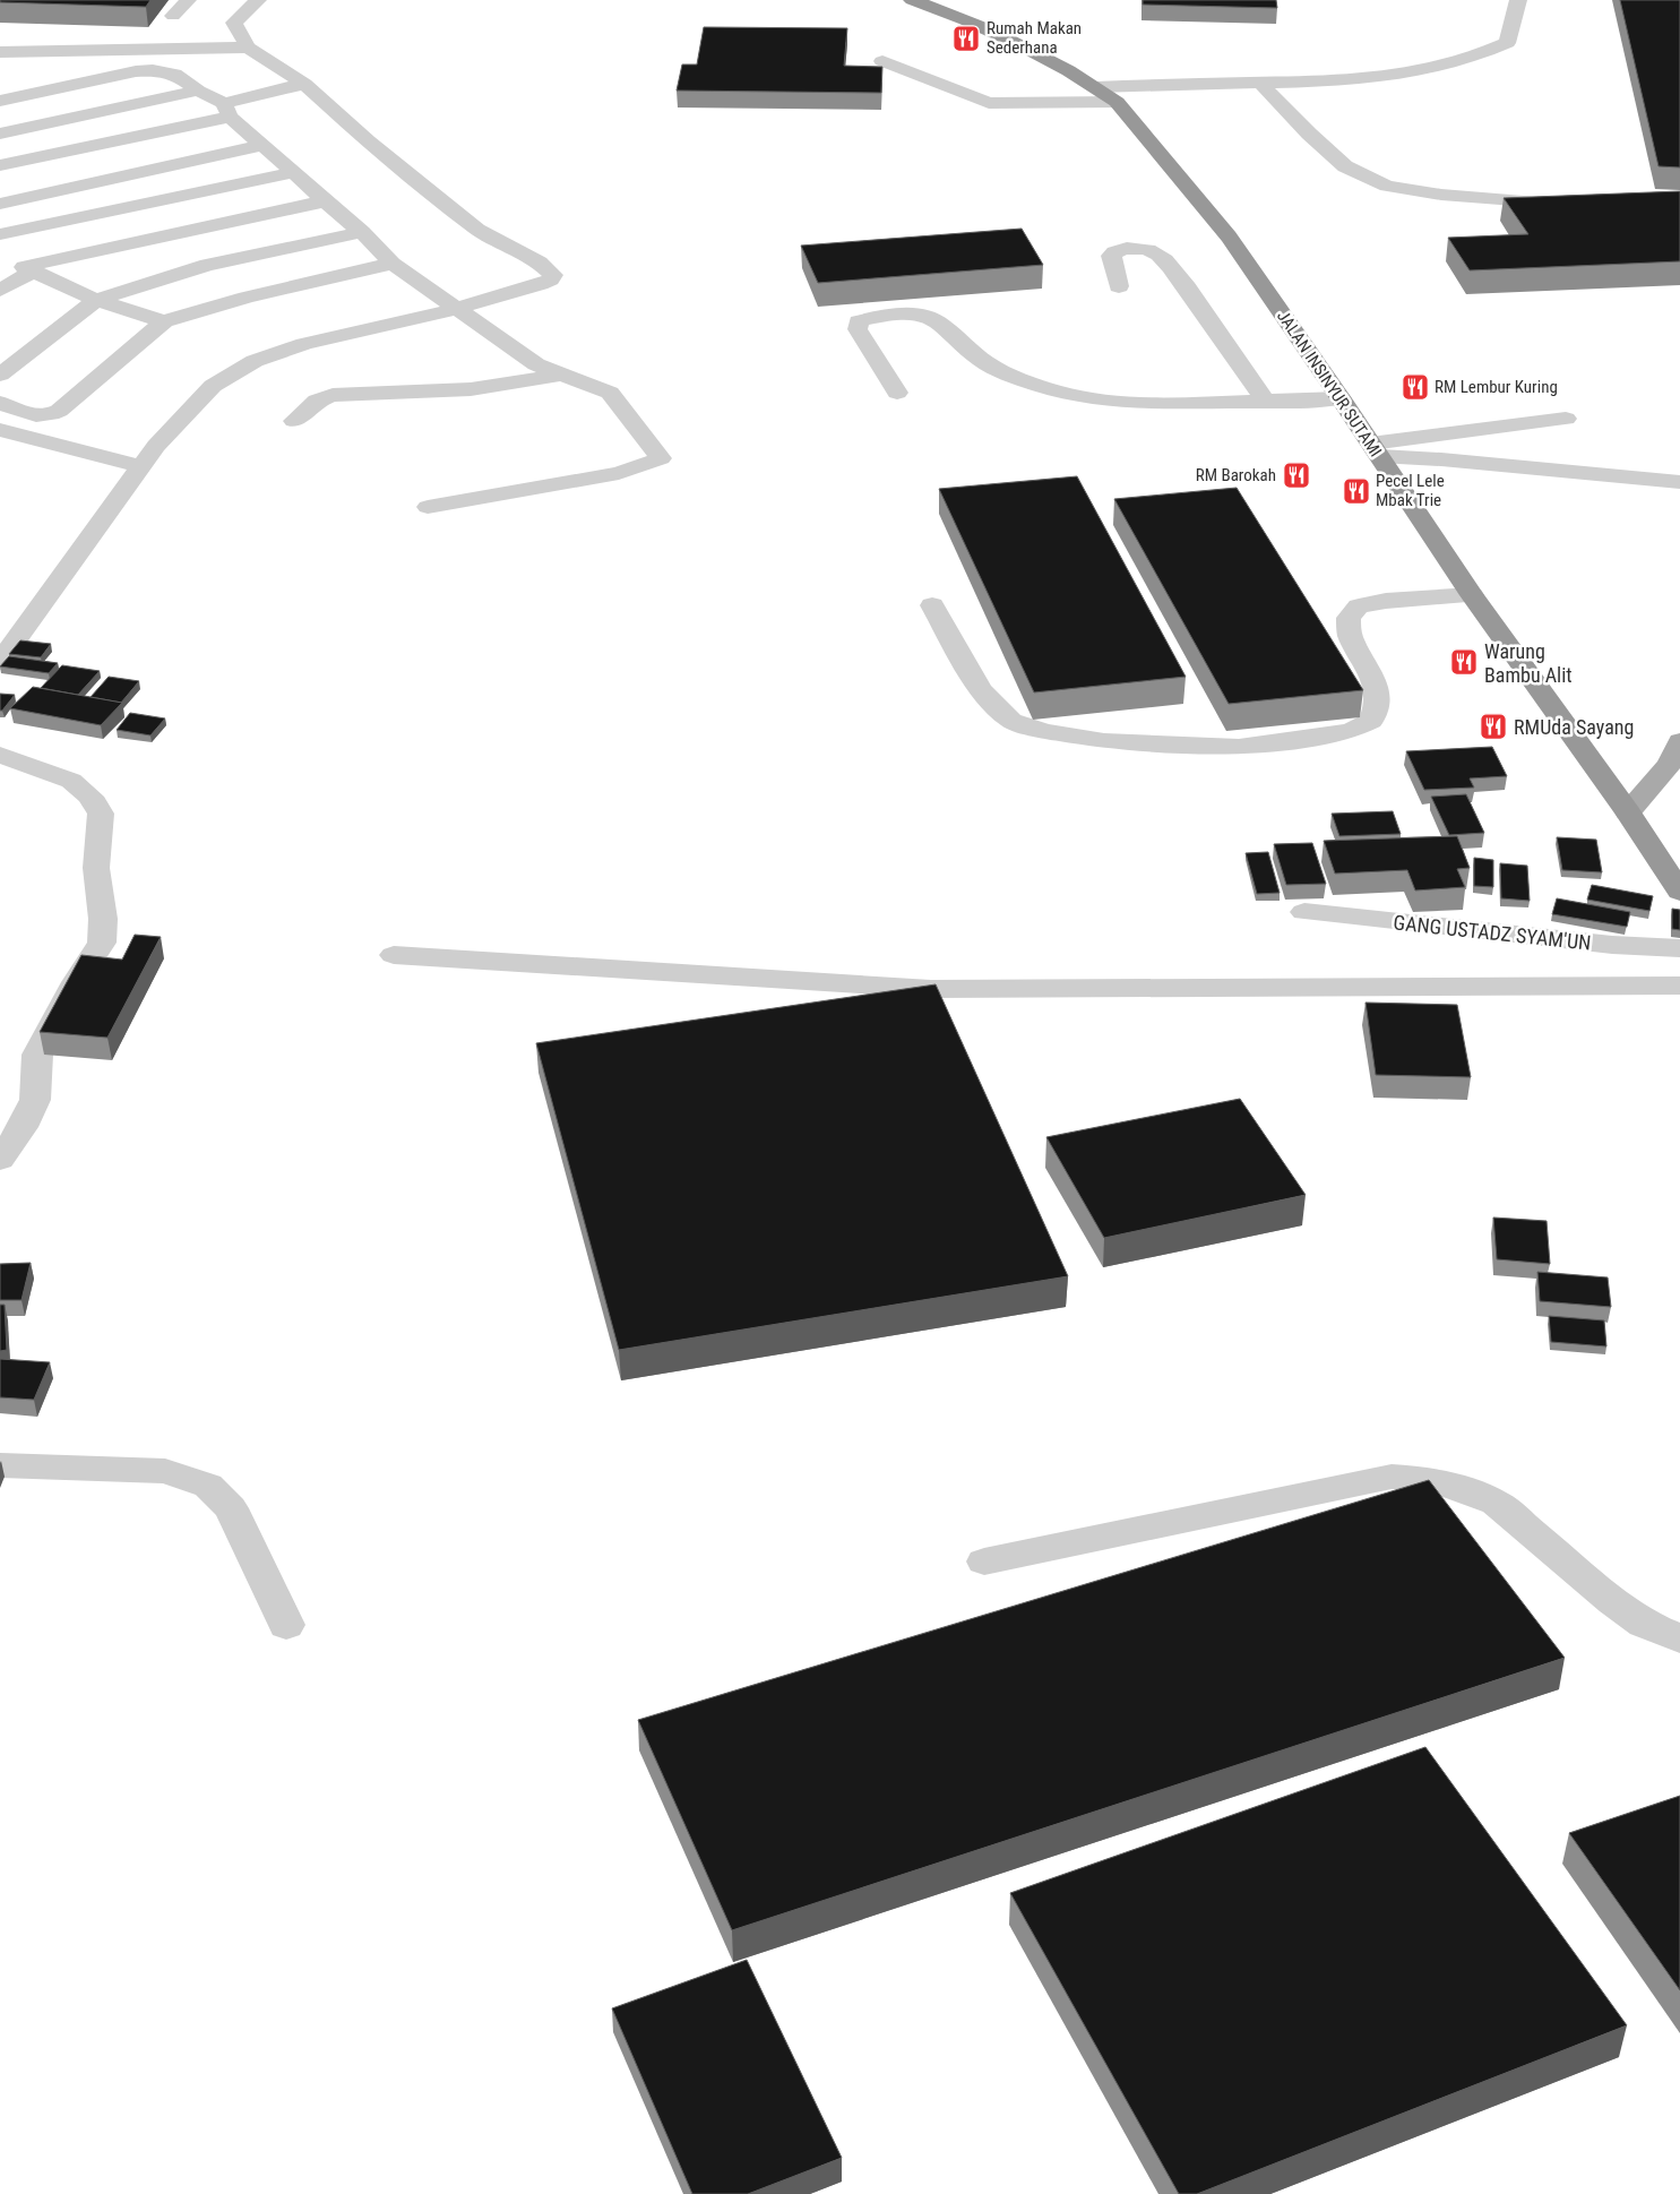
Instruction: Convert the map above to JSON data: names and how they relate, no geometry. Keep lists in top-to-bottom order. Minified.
{"streets":{"highway":["JALAN INSINYUR SUTAMI"],"street":["GANG USTADZ SYAM'UN"]},"places":{"restaurant":["Rumah Makan Sederhana","RM Lembur Kuring","RM Barokah","Pecel Lele Mbak Trie","Warung Bambu Alit","RMUda Sayang"]}}
